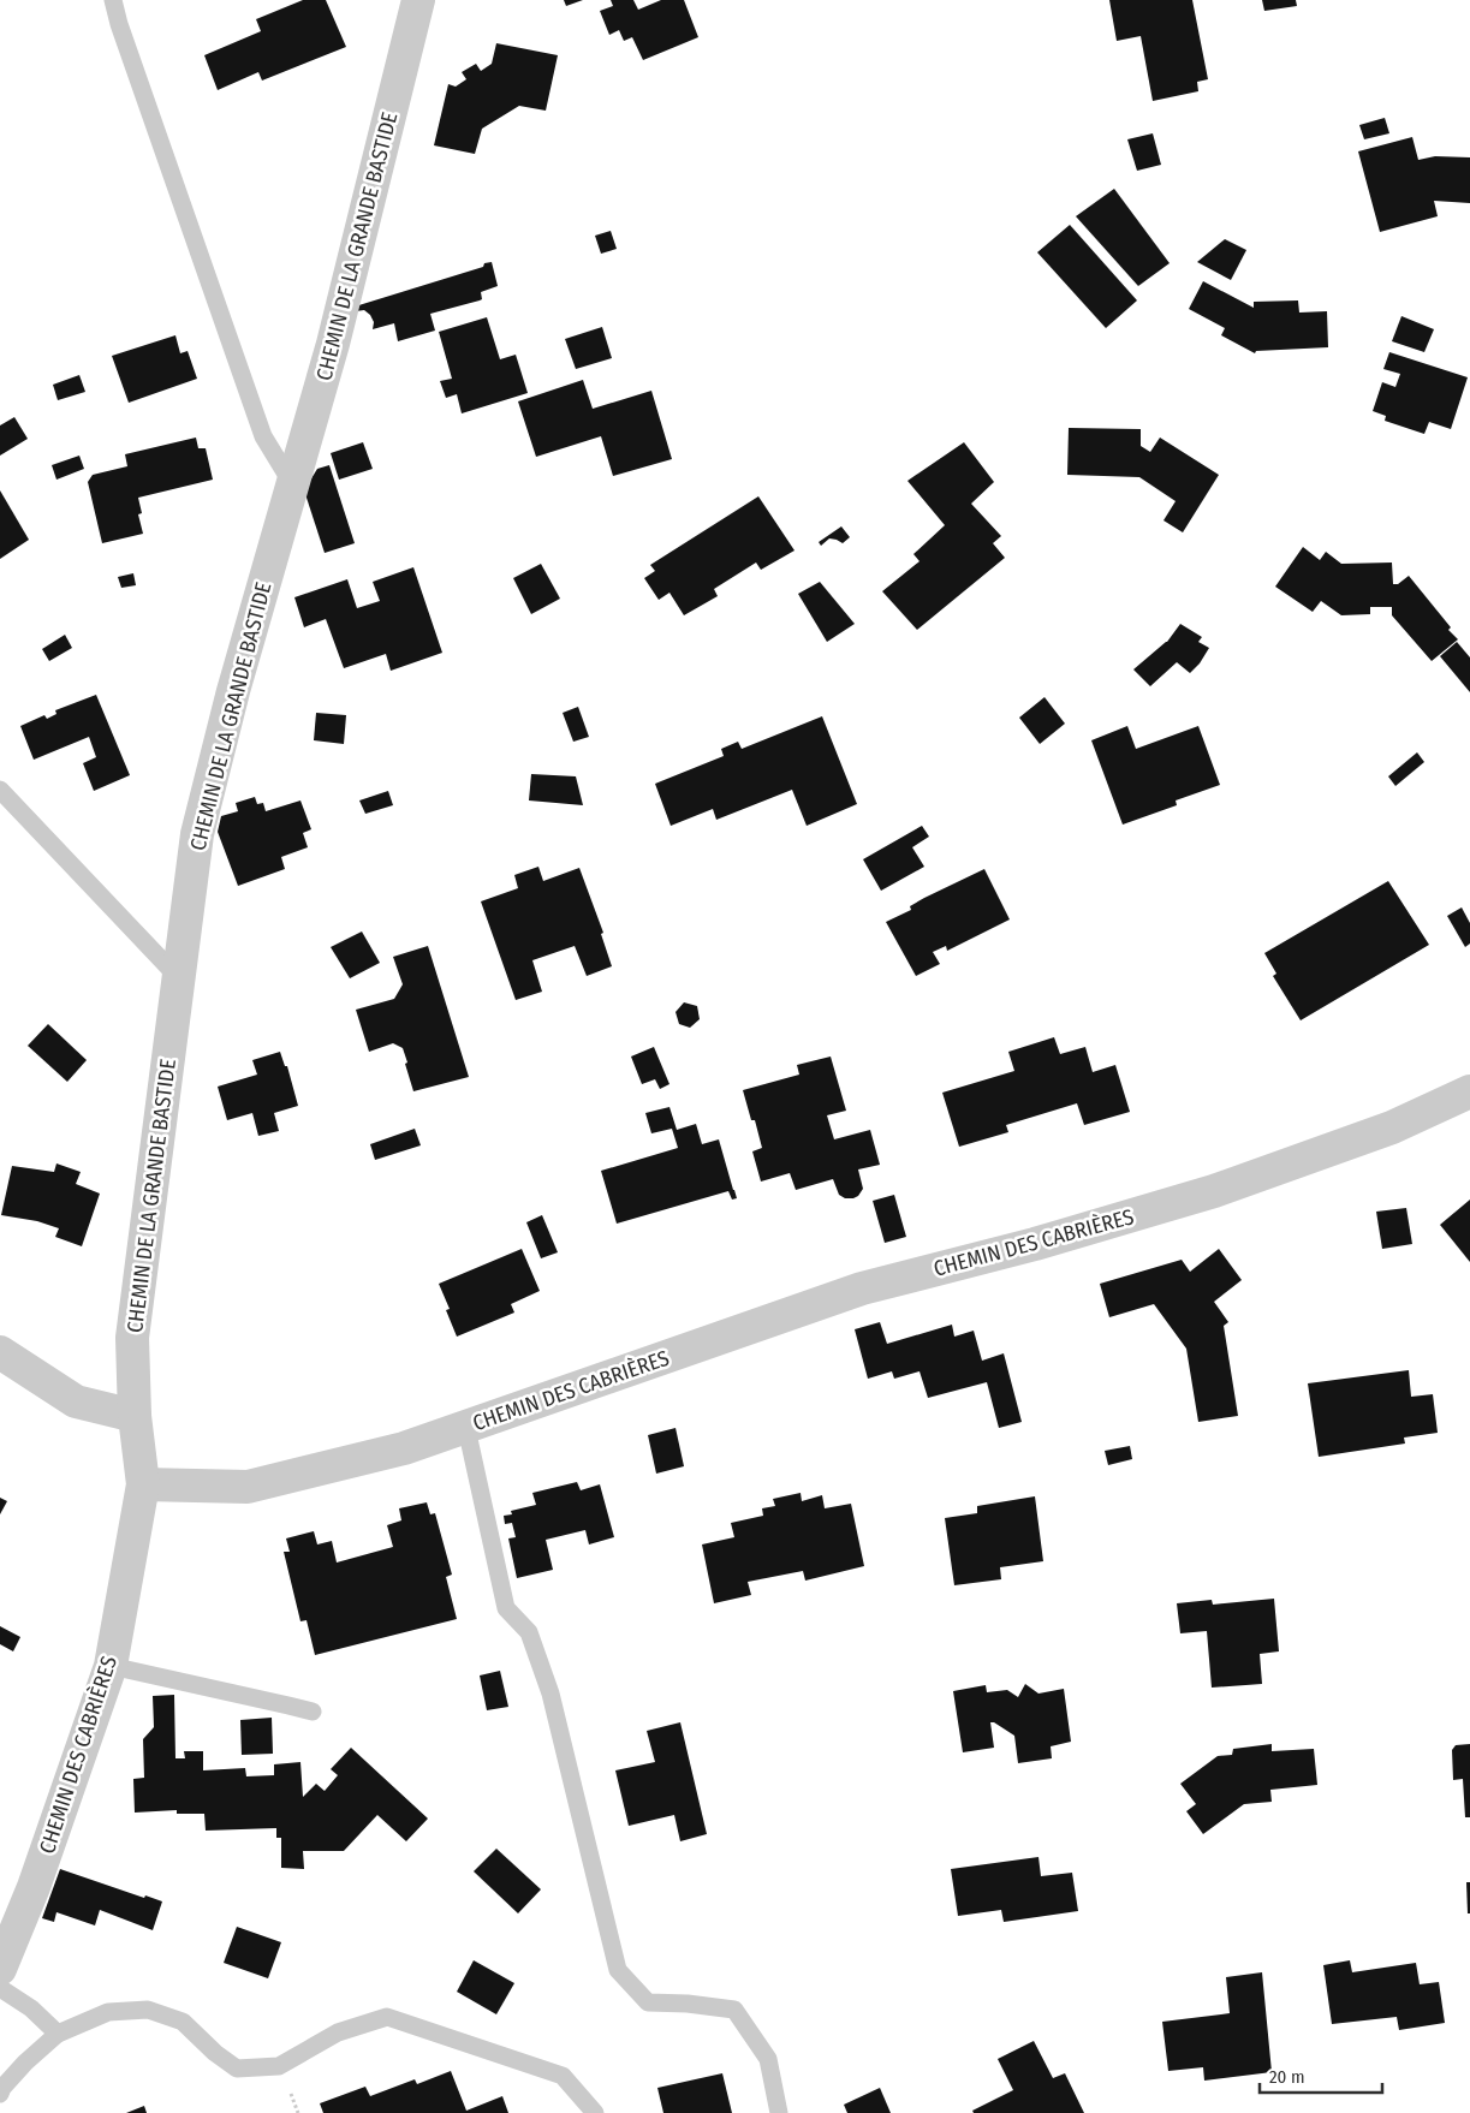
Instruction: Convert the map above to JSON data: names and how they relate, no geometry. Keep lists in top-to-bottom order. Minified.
{"streets":{"street":["CHEMIN DE LA GRANDE BASTIDE","CHEMIN DES CABRIÈRES"]},"crossings":[["CHEMIN DE LA GRANDE BASTIDE","CHEMIN DES CABRIÈRES"]],"scale_bar":"20 m"}
